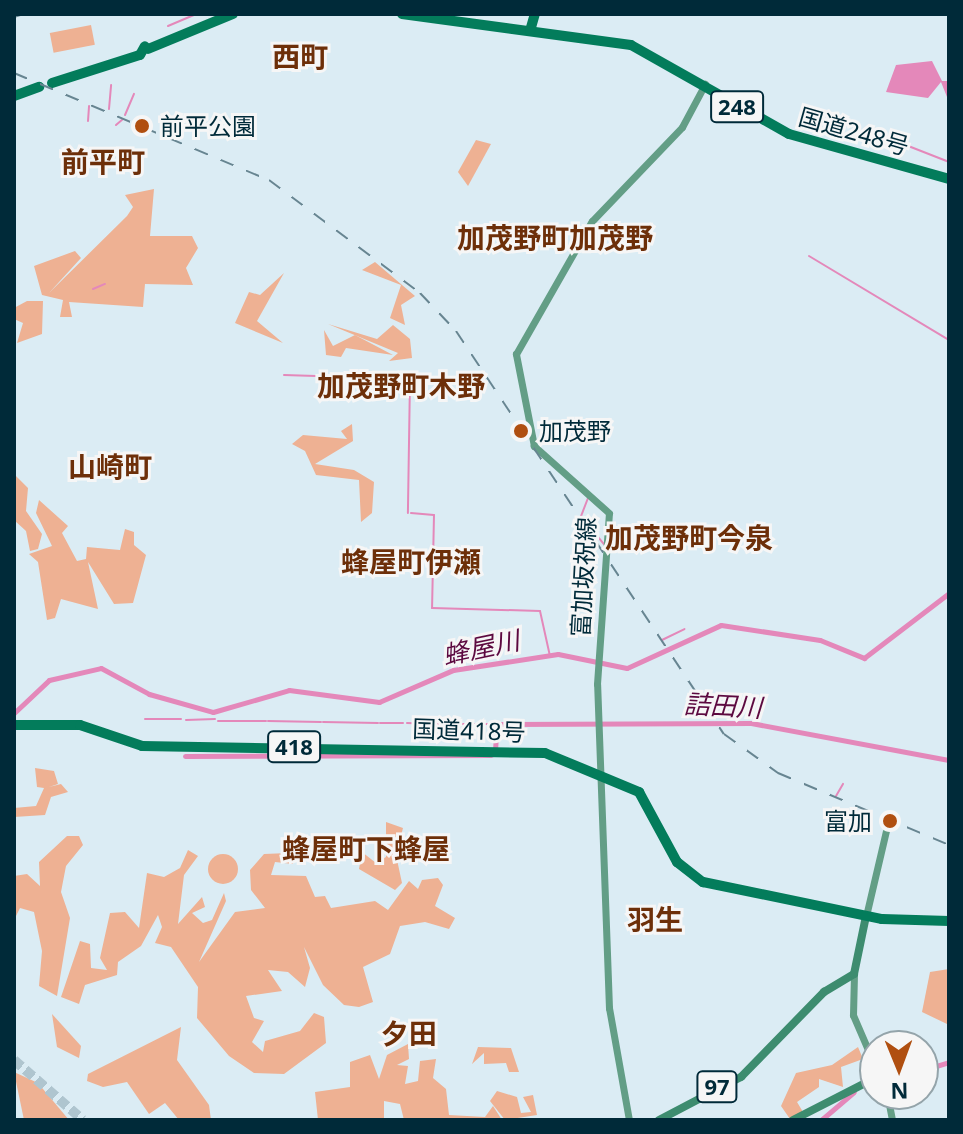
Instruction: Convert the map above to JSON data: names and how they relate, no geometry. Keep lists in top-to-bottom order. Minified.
{"streets":{"highway":["248","国道248号","国道418号","418"],"main road":["富加坂祝線","97"]},"crossings":[["国道248号","富加坂祝線"],["富加坂祝線","国道418号"],["国道418号","418"]],"districts":["西町","前平町","加茂野町加茂野","加茂野町木野","山崎町","加茂野町今泉","蜂屋町伊瀬","蜂屋町下蜂屋","羽生","夕田"],"water":["蜂屋川","詰田川"],"places":["前平公園","加茂野","富加"],"north":"bottom"}
